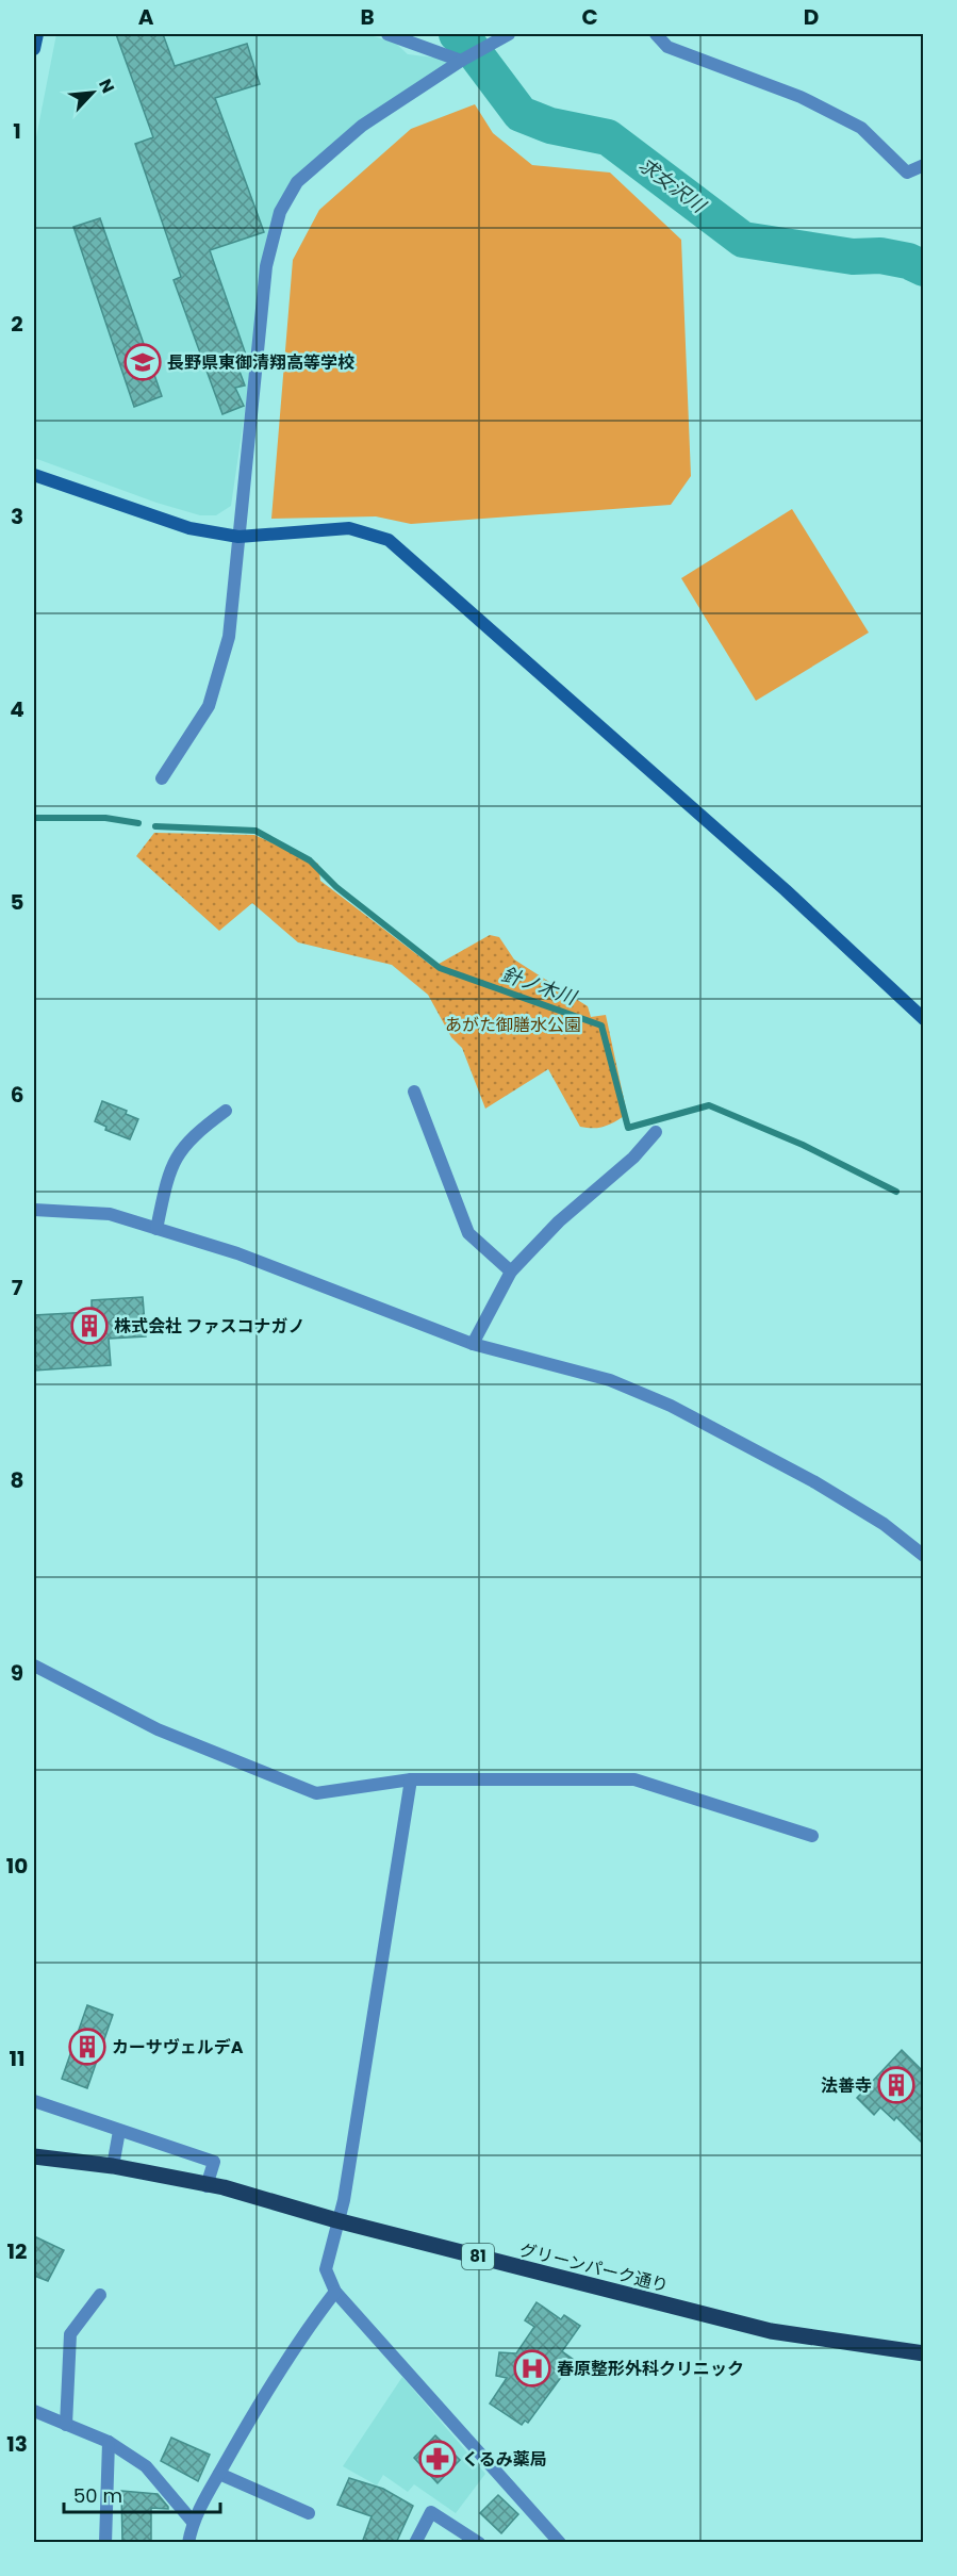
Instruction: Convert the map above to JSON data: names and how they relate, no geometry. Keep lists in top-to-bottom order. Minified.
{"streets":{"main road":["81","グリーンパーク通り"]},"water":["求女沢川","針ノ木川"],"parks":["あがた御膳水公園"],"places":{"school or university":["長野県東御清翔高等学校"],"building":["株式会社 ファスコナガノ","カーサヴェルデA","法善寺"],"hospital":["春原整形外科クリニック"],"pharmacy":["くるみ薬局"]},"scale_bar":"50 m","north":"top right","grid":{"columns":["A","B","C","D"],"rows":["1","2","3","4","5","6","7","8","9","10","11","12","13"]}}
